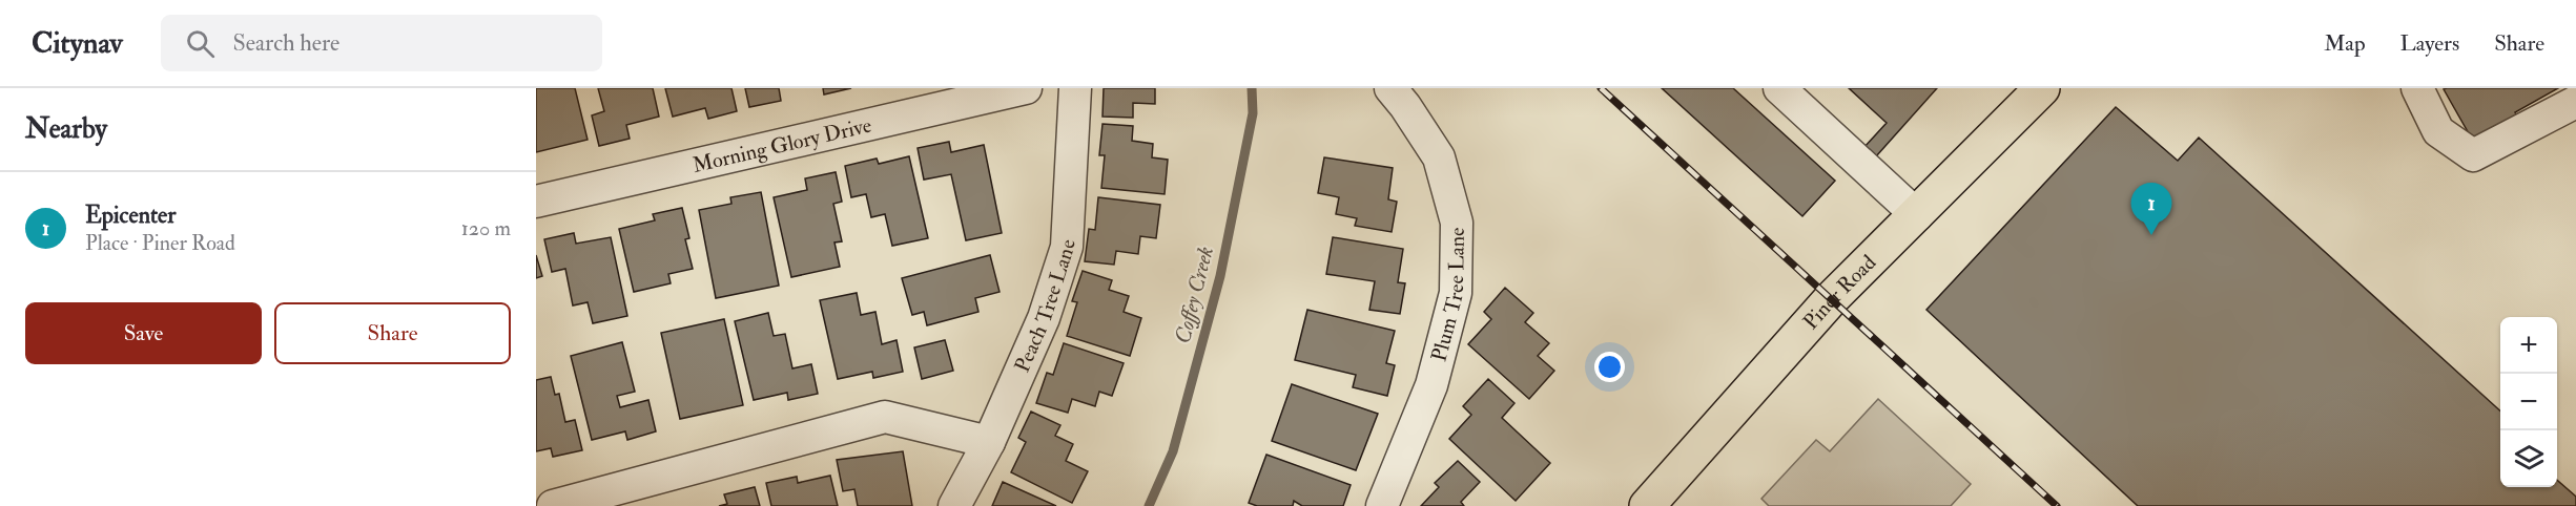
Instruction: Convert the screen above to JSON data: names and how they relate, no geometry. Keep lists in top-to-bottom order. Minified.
{"streets":{"main road":["Piner Road"],"street":["Morning Glory Drive","Plum Tree Lane","Peach Tree Lane"]},"water":["Coffey Creek"],"page":{"header":"Citynav","search":"Search here","nav":["Map","Layers","Share"],"heading":"Nearby","list":[{"mark":"1","name":"Epicenter","note":"Place · Piner Road","value":"120 m"}],"pins":"1","buttons":["Save","Share"],"map_buttons":["+","−"]}}
